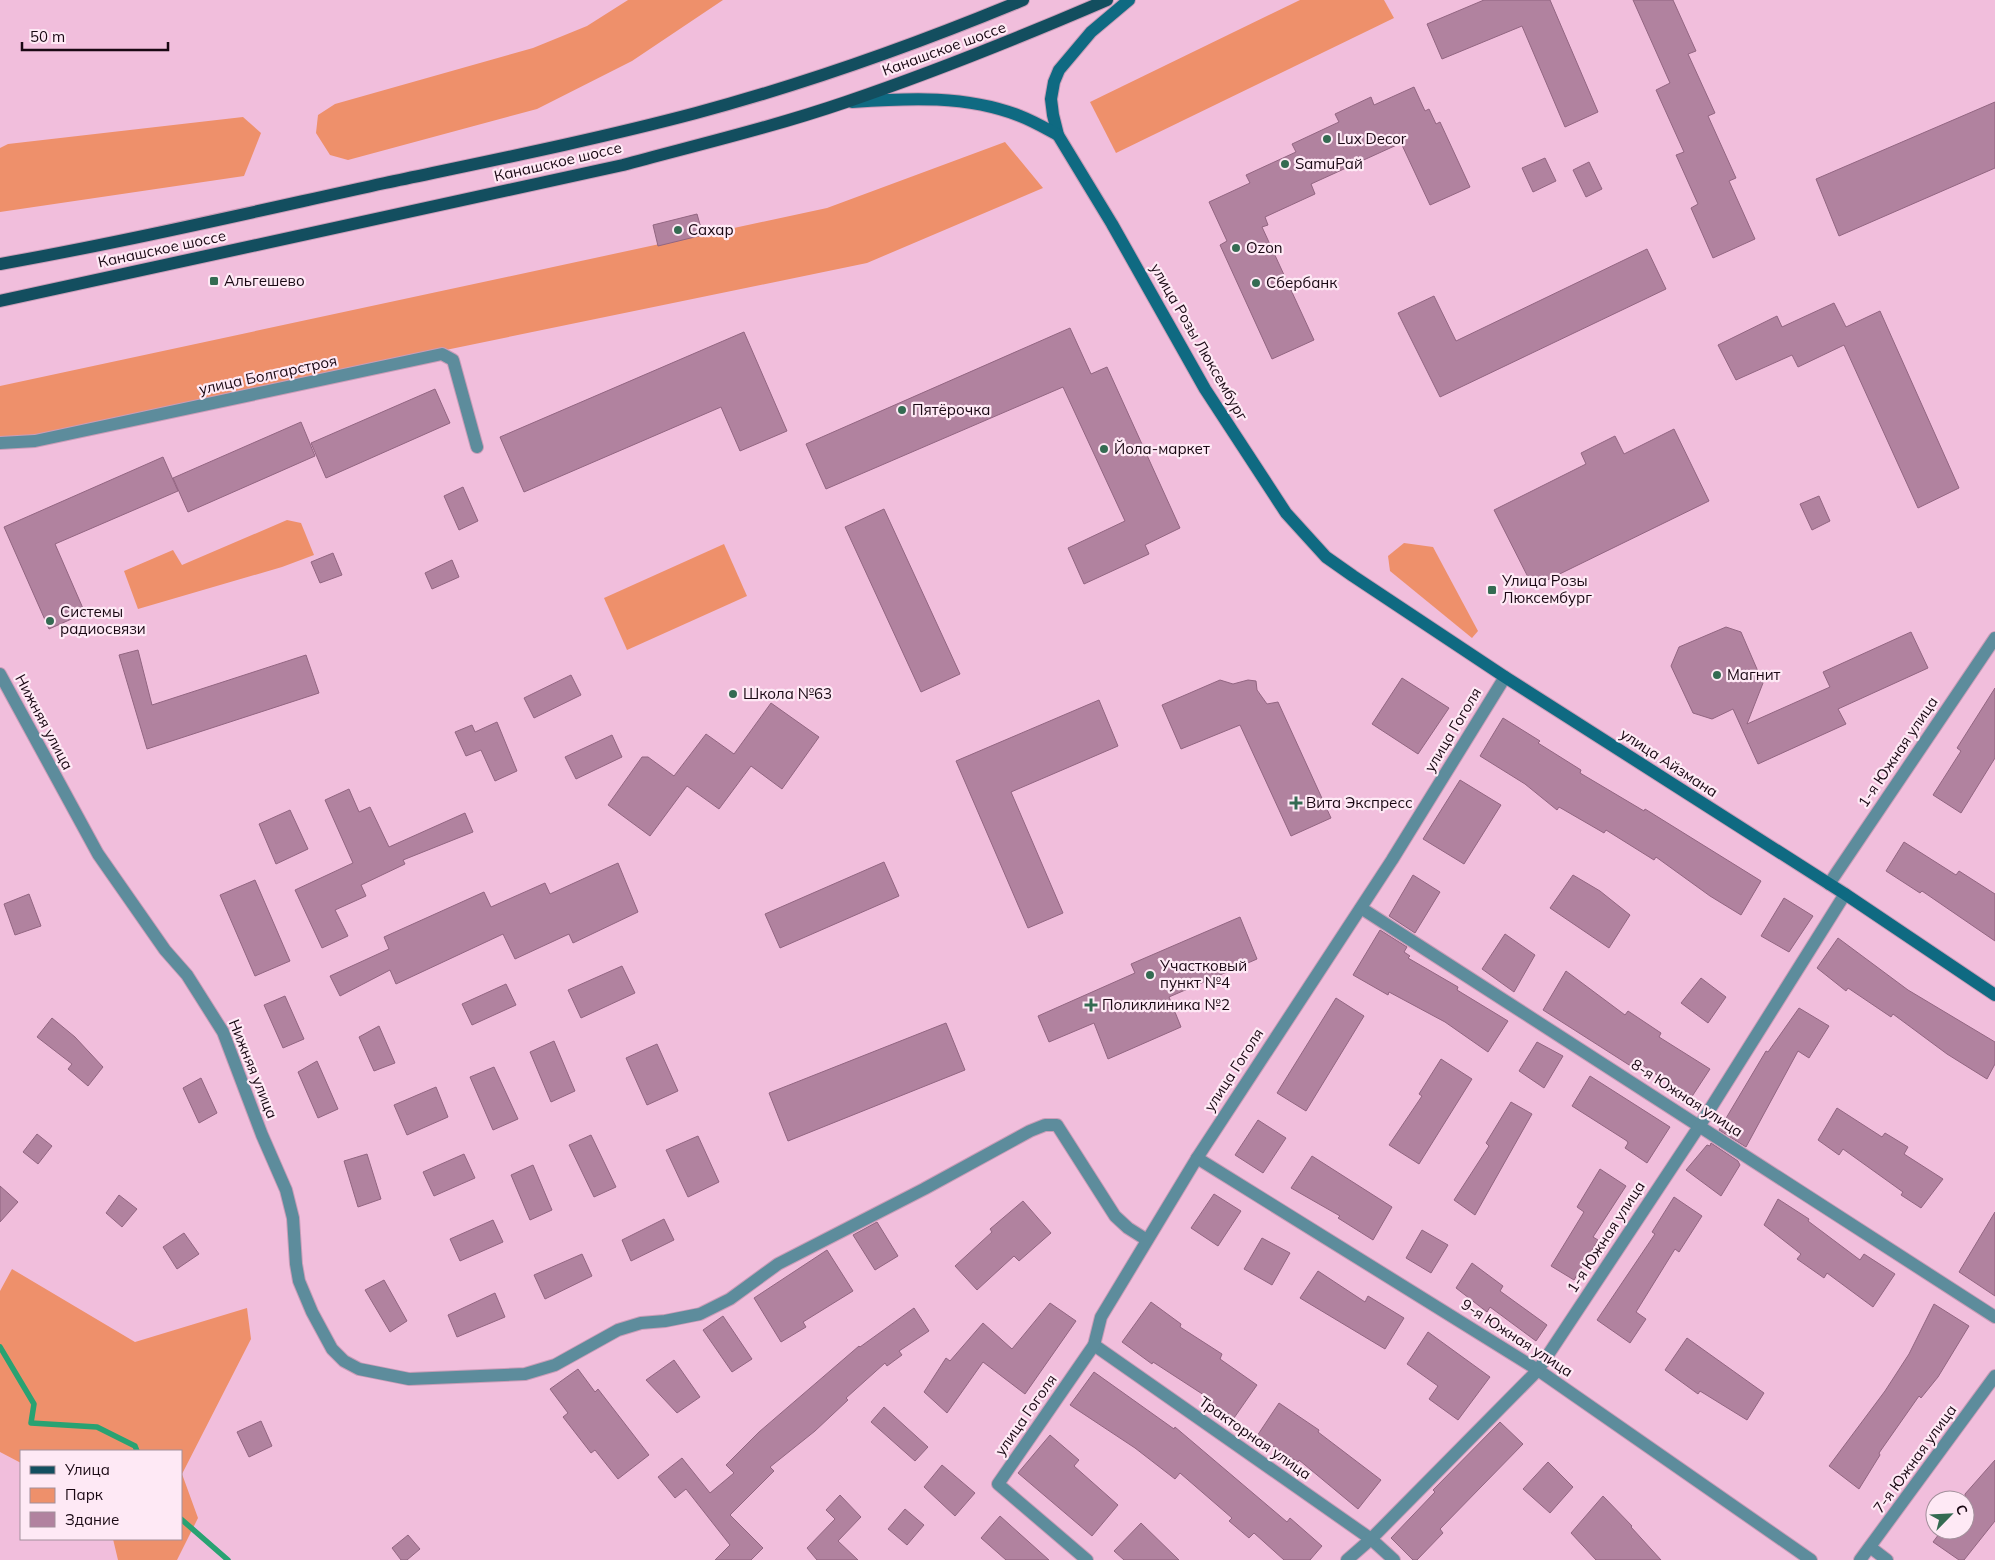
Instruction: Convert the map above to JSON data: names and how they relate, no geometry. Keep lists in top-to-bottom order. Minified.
{"streets":{"main road":["Канашское шоссе"],"street":["улица Розы Люксембург","улица Болгарстроя","Нижняя улица","улица Гоголя","1-я Южная улица","улица Айзмана","8-я Южная улица","9-я Южная улица","Тракторная улица","7-я Южная улица"]},"crossings":[["улица Розы Люксембург","улица Айзмана"],["Нижняя улица","улица Гоголя"],["улица Гоголя","улица Айзмана"],["улица Гоголя","8-я Южная улица"],["улица Гоголя","9-я Южная улица"],["улица Гоголя","Тракторная улица"],["1-я Южная улица","улица Айзмана"],["1-я Южная улица","8-я Южная улица"],["1-я Южная улица","9-я Южная улица"],["1-я Южная улица","Тракторная улица"]],"places":{"other":["Lux Decor","SamuРай","Сахар","Ozon","Сбербанк","Пятёрочка","Йола-маркет","Системы радиосвязи","Магнит","Школа №63","Участковый пункт №4"],"transit":["Альгешево","Улица Розы Люксембург"],"health":["Вита Экспресс","Поликлиника №2"]},"legend":["Улица","Парк","Здание"],"scale_bar":"50 m","north":"top right"}
